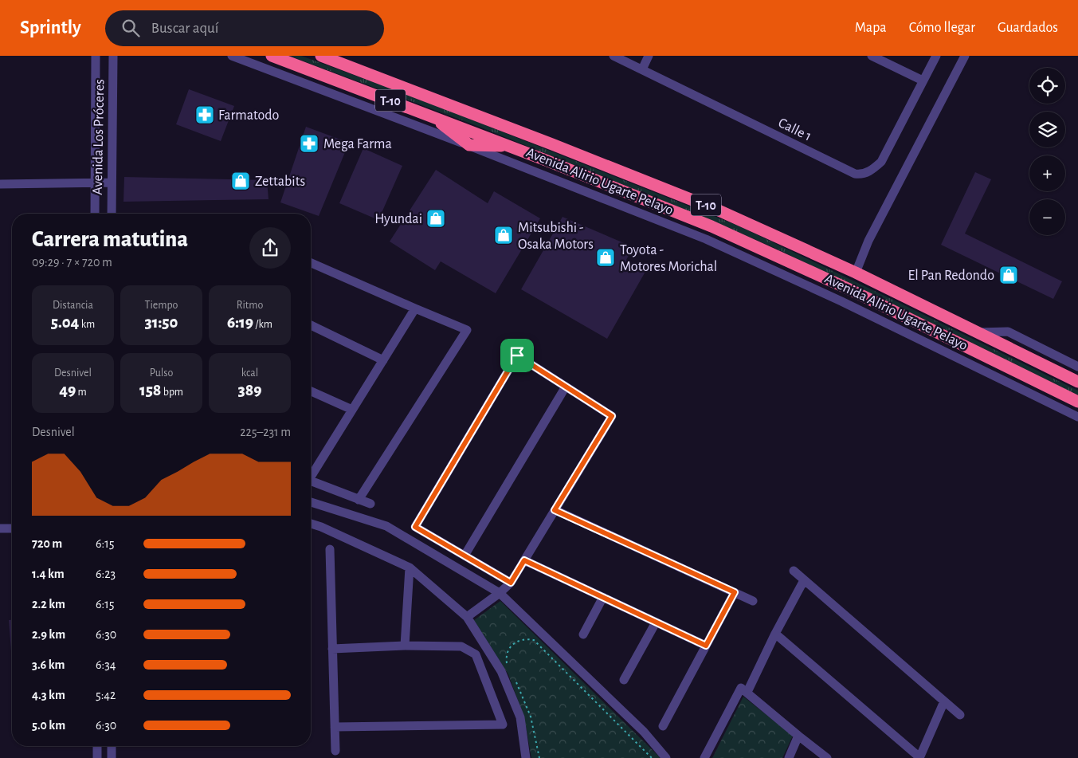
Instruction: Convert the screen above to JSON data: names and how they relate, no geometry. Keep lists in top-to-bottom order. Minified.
{"streets":{"highway":["T-10","Avenida Alirio Ugarte Pelayo"],"street":["Calle 1","Avenida Los Próceres"]},"places":{"pharmacy":["Farmatodo","Mega Farma"],"shop":["Zettabits","Hyundai","Mitsubishi - Osaka Motors","Toyota - Motores Morichal","El Pan Redondo"]},"page":{"header":"Sprintly","search":"Buscar aquí","nav":["Mapa","Cómo llegar","Guardados"],"map_buttons":["+","−"],"heading":["Carrera matutina","09:29 · 7 × 720 m"],"stats":[["Distancia","5.04 km"],["Tiempo","31:50"],["Ritmo","6:19 /km"],["Desnivel","49 m"],["Pulso","158 bpm"],["kcal","389"]],"chart":["Desnivel","225–231 m"],"list":[{"name":"720 m","note":"6:15"},{"name":"1.4 km","note":"6:23"},{"name":"2.2 km","note":"6:15"},{"name":"2.9 km","note":"6:30"},{"name":"3.6 km","note":"6:34"},{"name":"4.3 km","note":"5:42"},{"name":"5.0 km","note":"6:30"}]}}
